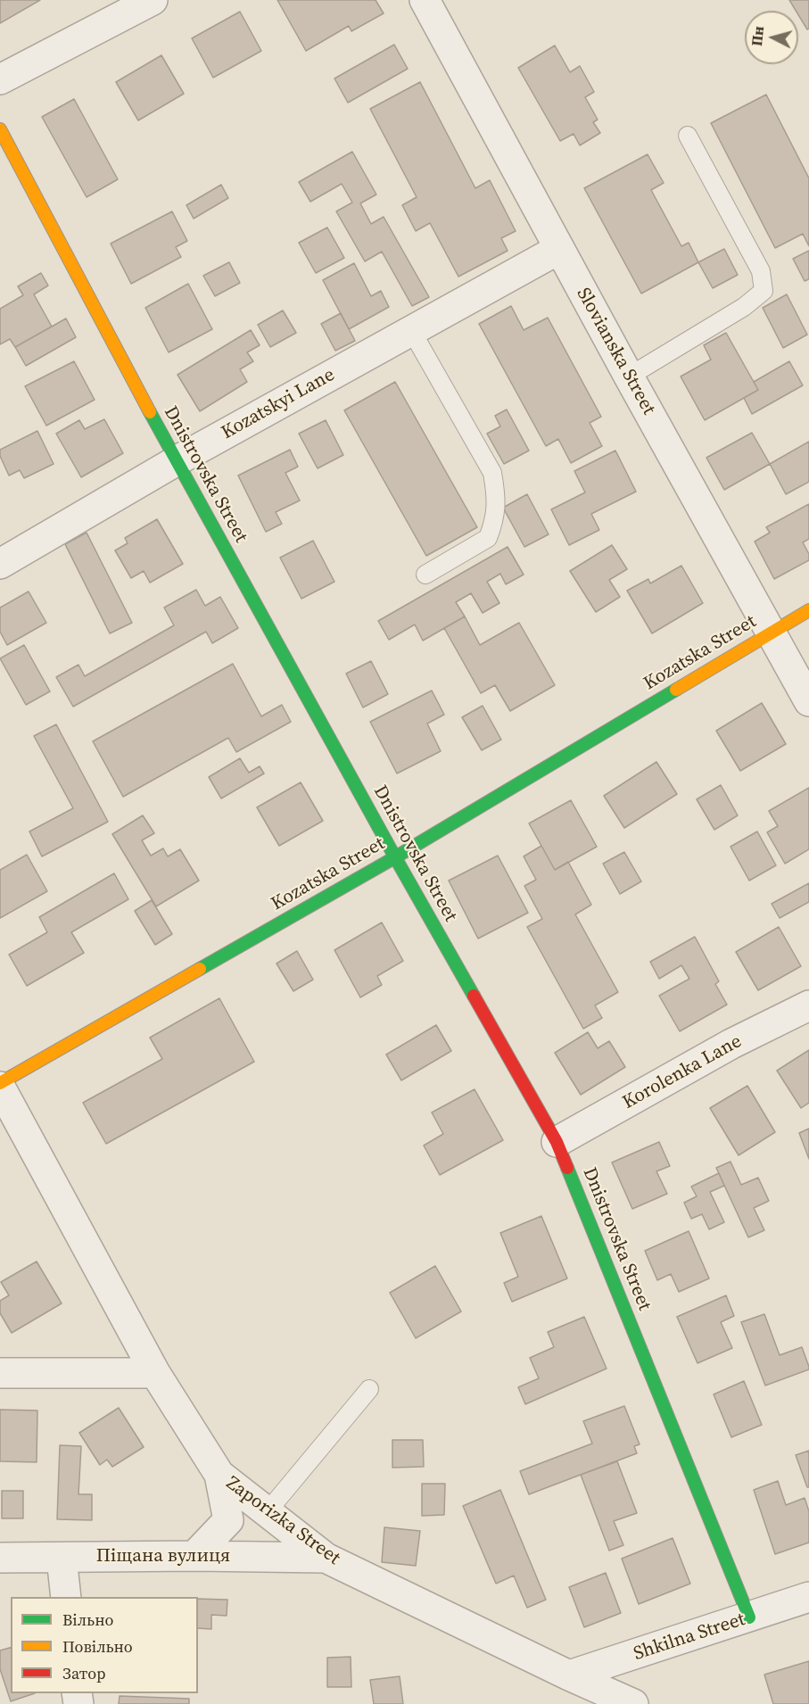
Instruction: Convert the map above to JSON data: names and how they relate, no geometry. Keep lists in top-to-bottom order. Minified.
{"streets":{"street":["Slovianska Street","Kozatskyi Lane","Dnistrovska Street","Kozatska Street","Korolenka Lane","Zaporizka Street","Піщана вулиця","Shkilna Street"]},"crossings":[["Slovianska Street","Kozatskyi Lane"],["Slovianska Street","Kozatska Street"],["Kozatskyi Lane","Dnistrovska Street"],["Dnistrovska Street","Kozatska Street"],["Dnistrovska Street","Korolenka Lane"],["Dnistrovska Street","Shkilna Street"],["Kozatska Street","Zaporizka Street"],["Zaporizka Street","Піщана вулиця"],["Zaporizka Street","Shkilna Street"]],"legend":["Вільно","Повільно","Затор"],"north":"left"}
